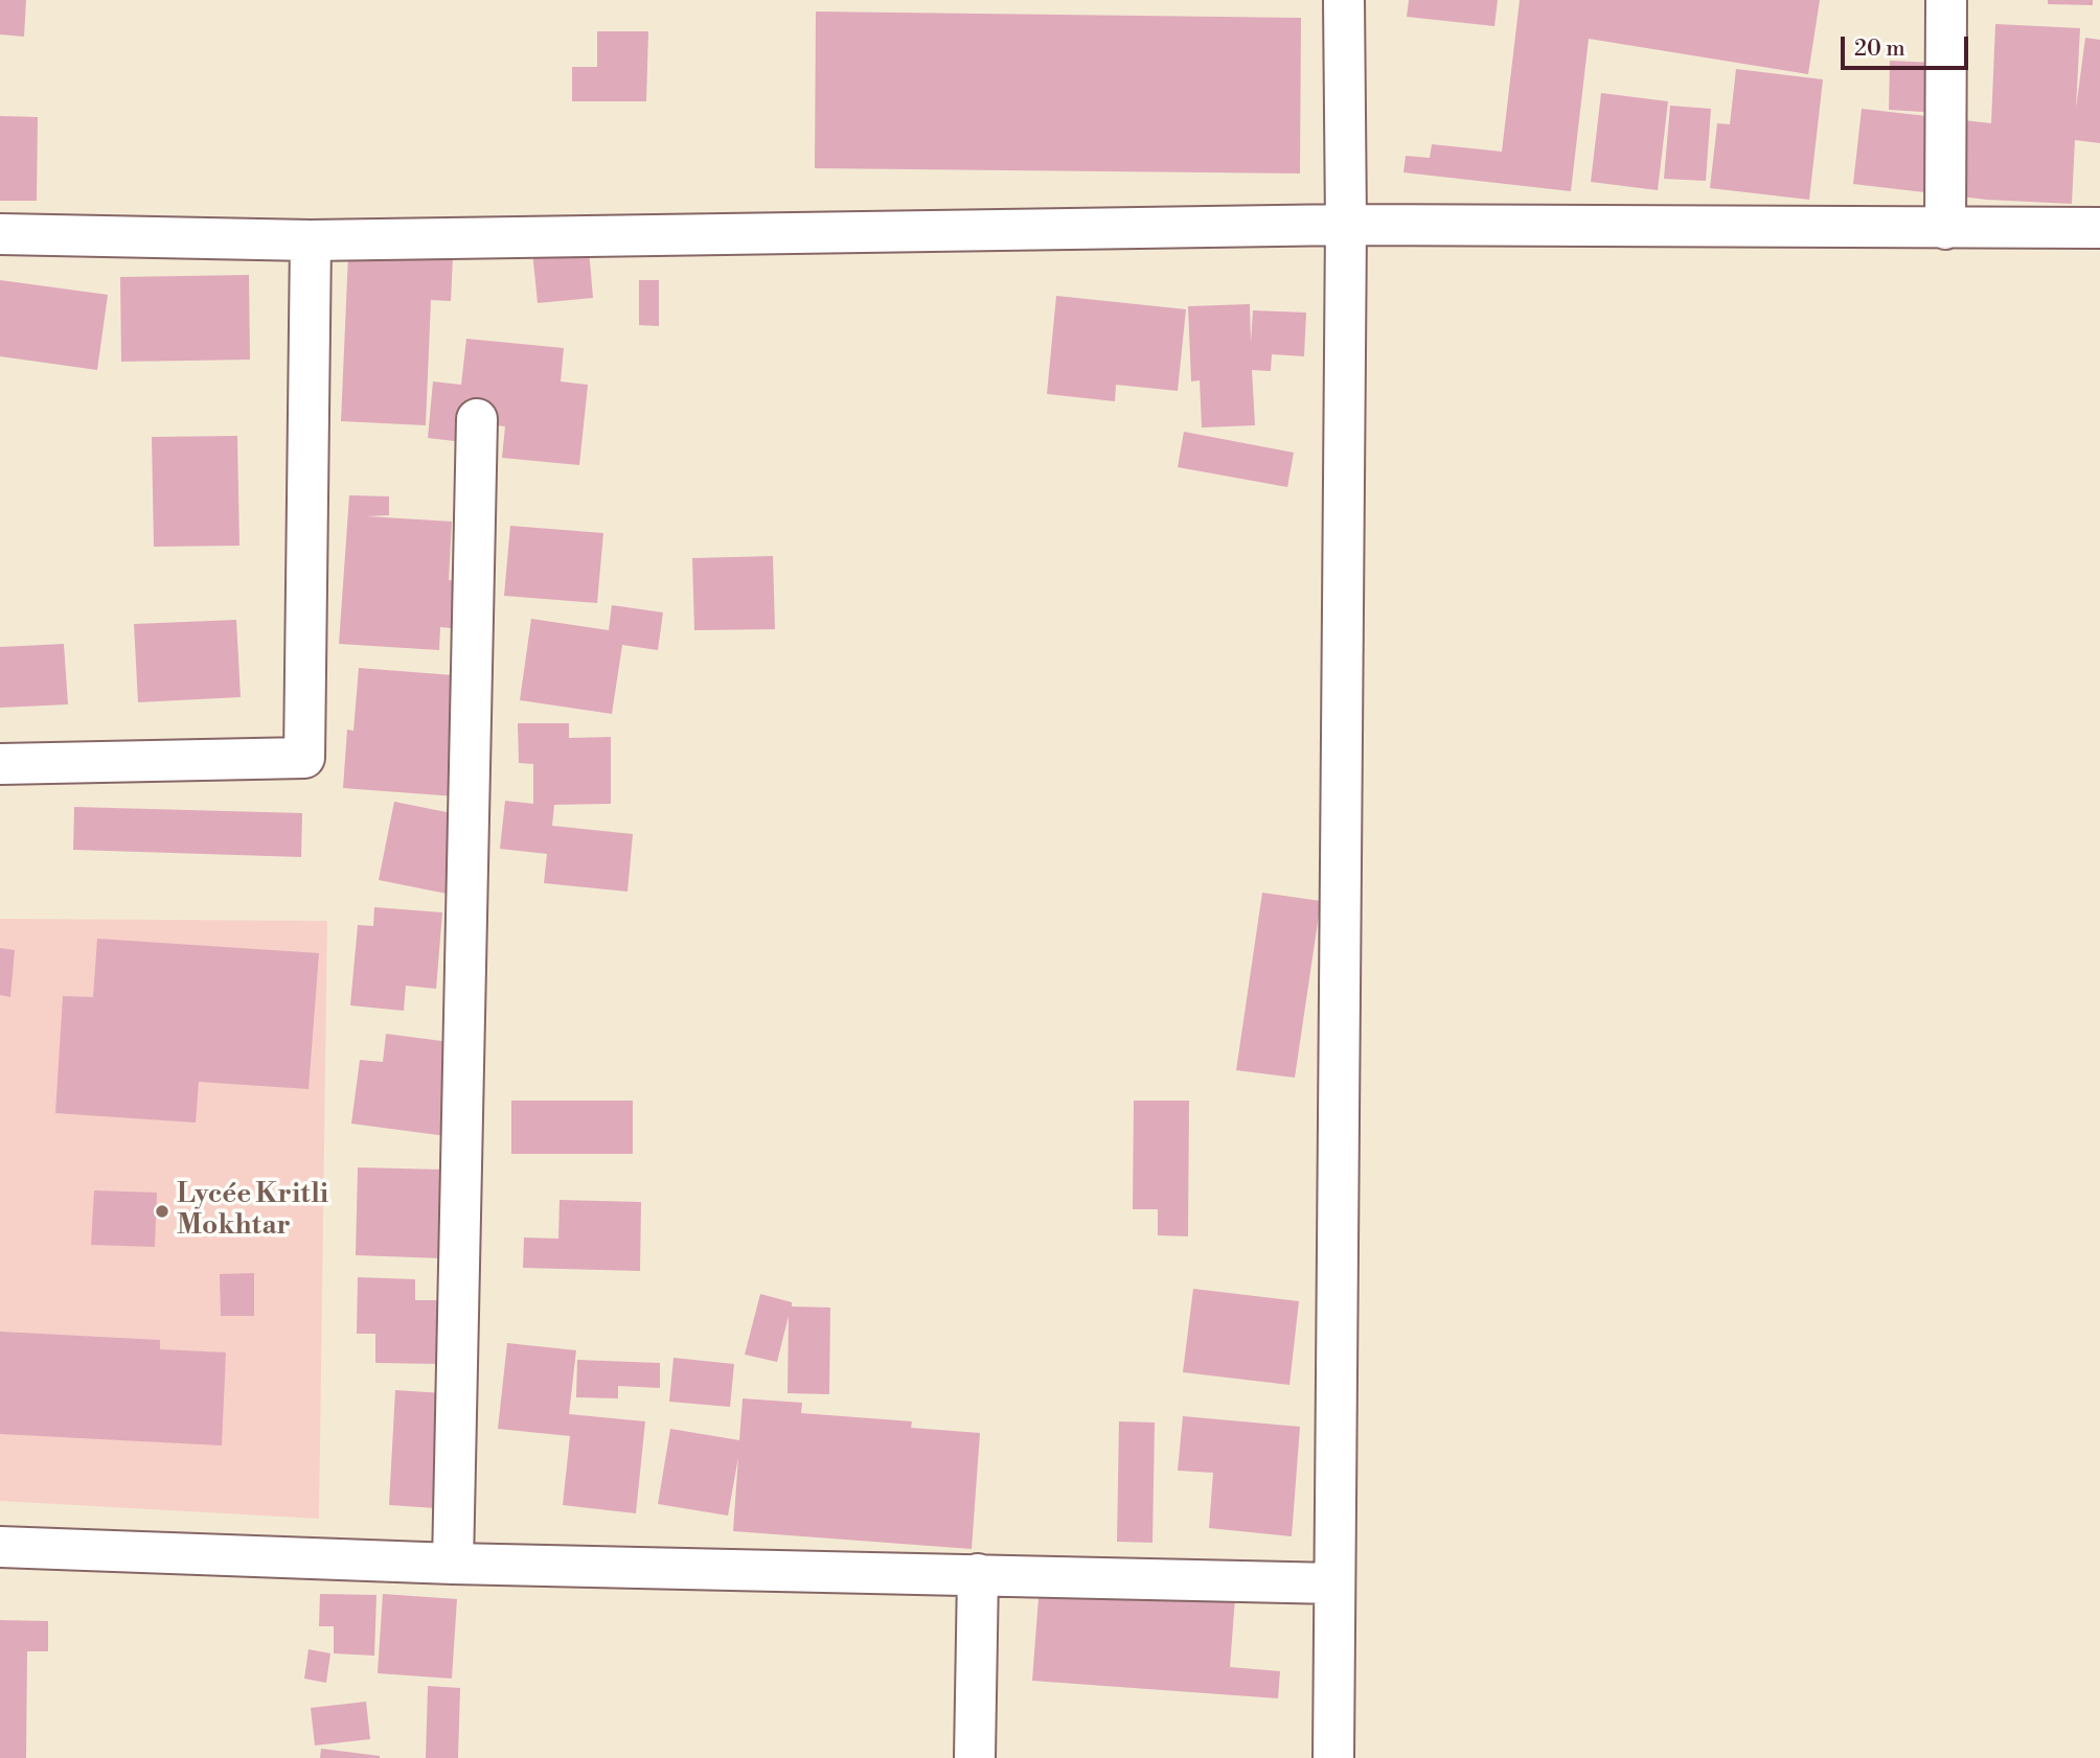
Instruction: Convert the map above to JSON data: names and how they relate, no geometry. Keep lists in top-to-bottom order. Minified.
{"places":["Lycée Kritli Mokhtar"],"scale_bar":"20 m"}
